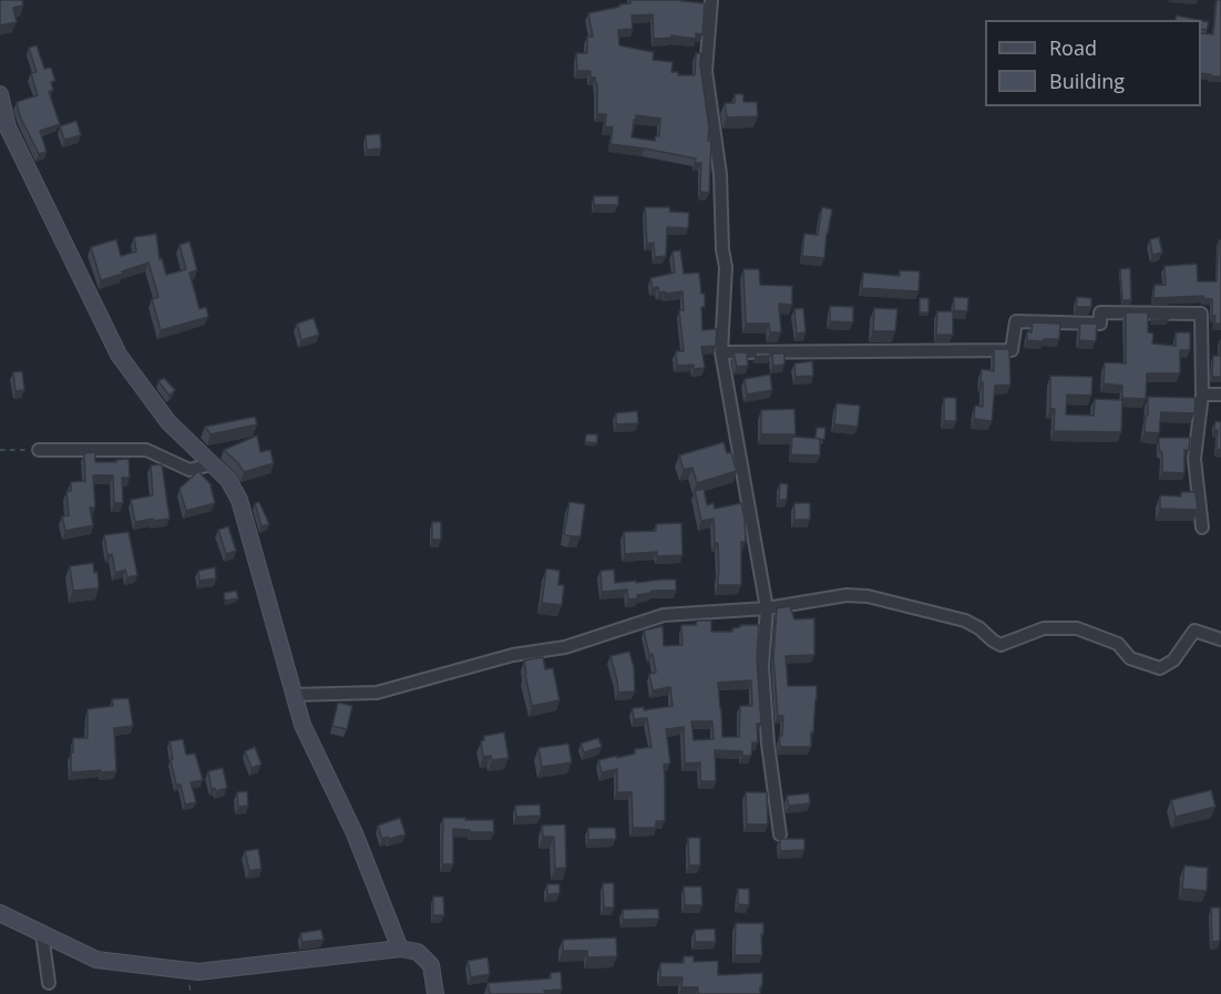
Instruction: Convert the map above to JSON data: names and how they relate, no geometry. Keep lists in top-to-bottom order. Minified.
{"legend":["Road","Building"]}
